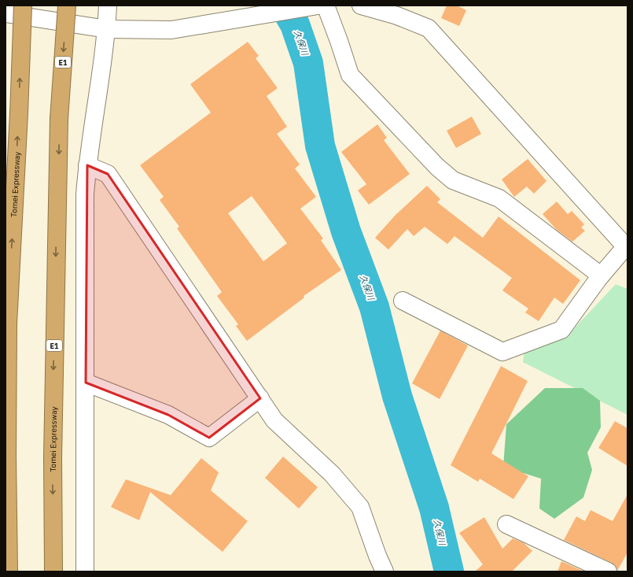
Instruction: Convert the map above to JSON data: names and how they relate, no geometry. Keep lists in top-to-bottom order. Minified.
{"streets":{"highway":["E1","Tomei Expressway"]},"water":["久保川"]}
